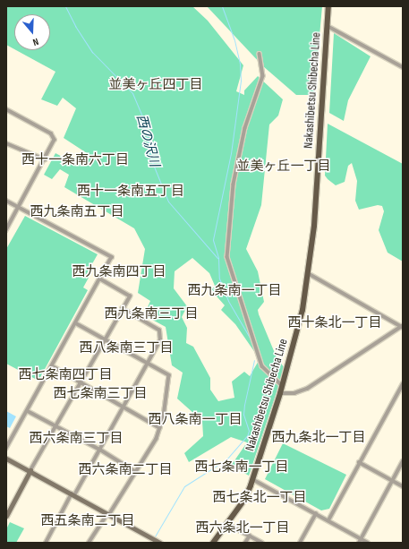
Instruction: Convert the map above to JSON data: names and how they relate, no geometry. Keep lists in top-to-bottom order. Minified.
{"streets":{"main road":["Nakashibetsu Shibecha Line"]},"districts":["並美ヶ丘四丁目","西十一条南六丁目","並美ヶ丘一丁目","西十一条南五丁目","西九条南五丁目","西九条南四丁目","西九条南一丁目","西九条南三丁目","西十条北一丁目","西八条南三丁目","西七条南四丁目","西七条南三丁目","西八条南一丁目","西九条北一丁目","西六条南三丁目","西七条南一丁目","西六条南二丁目","西七条北一丁目","西五条南二丁目","西六条北一丁目"],"water":["西の沢川"],"north":"bottom"}
